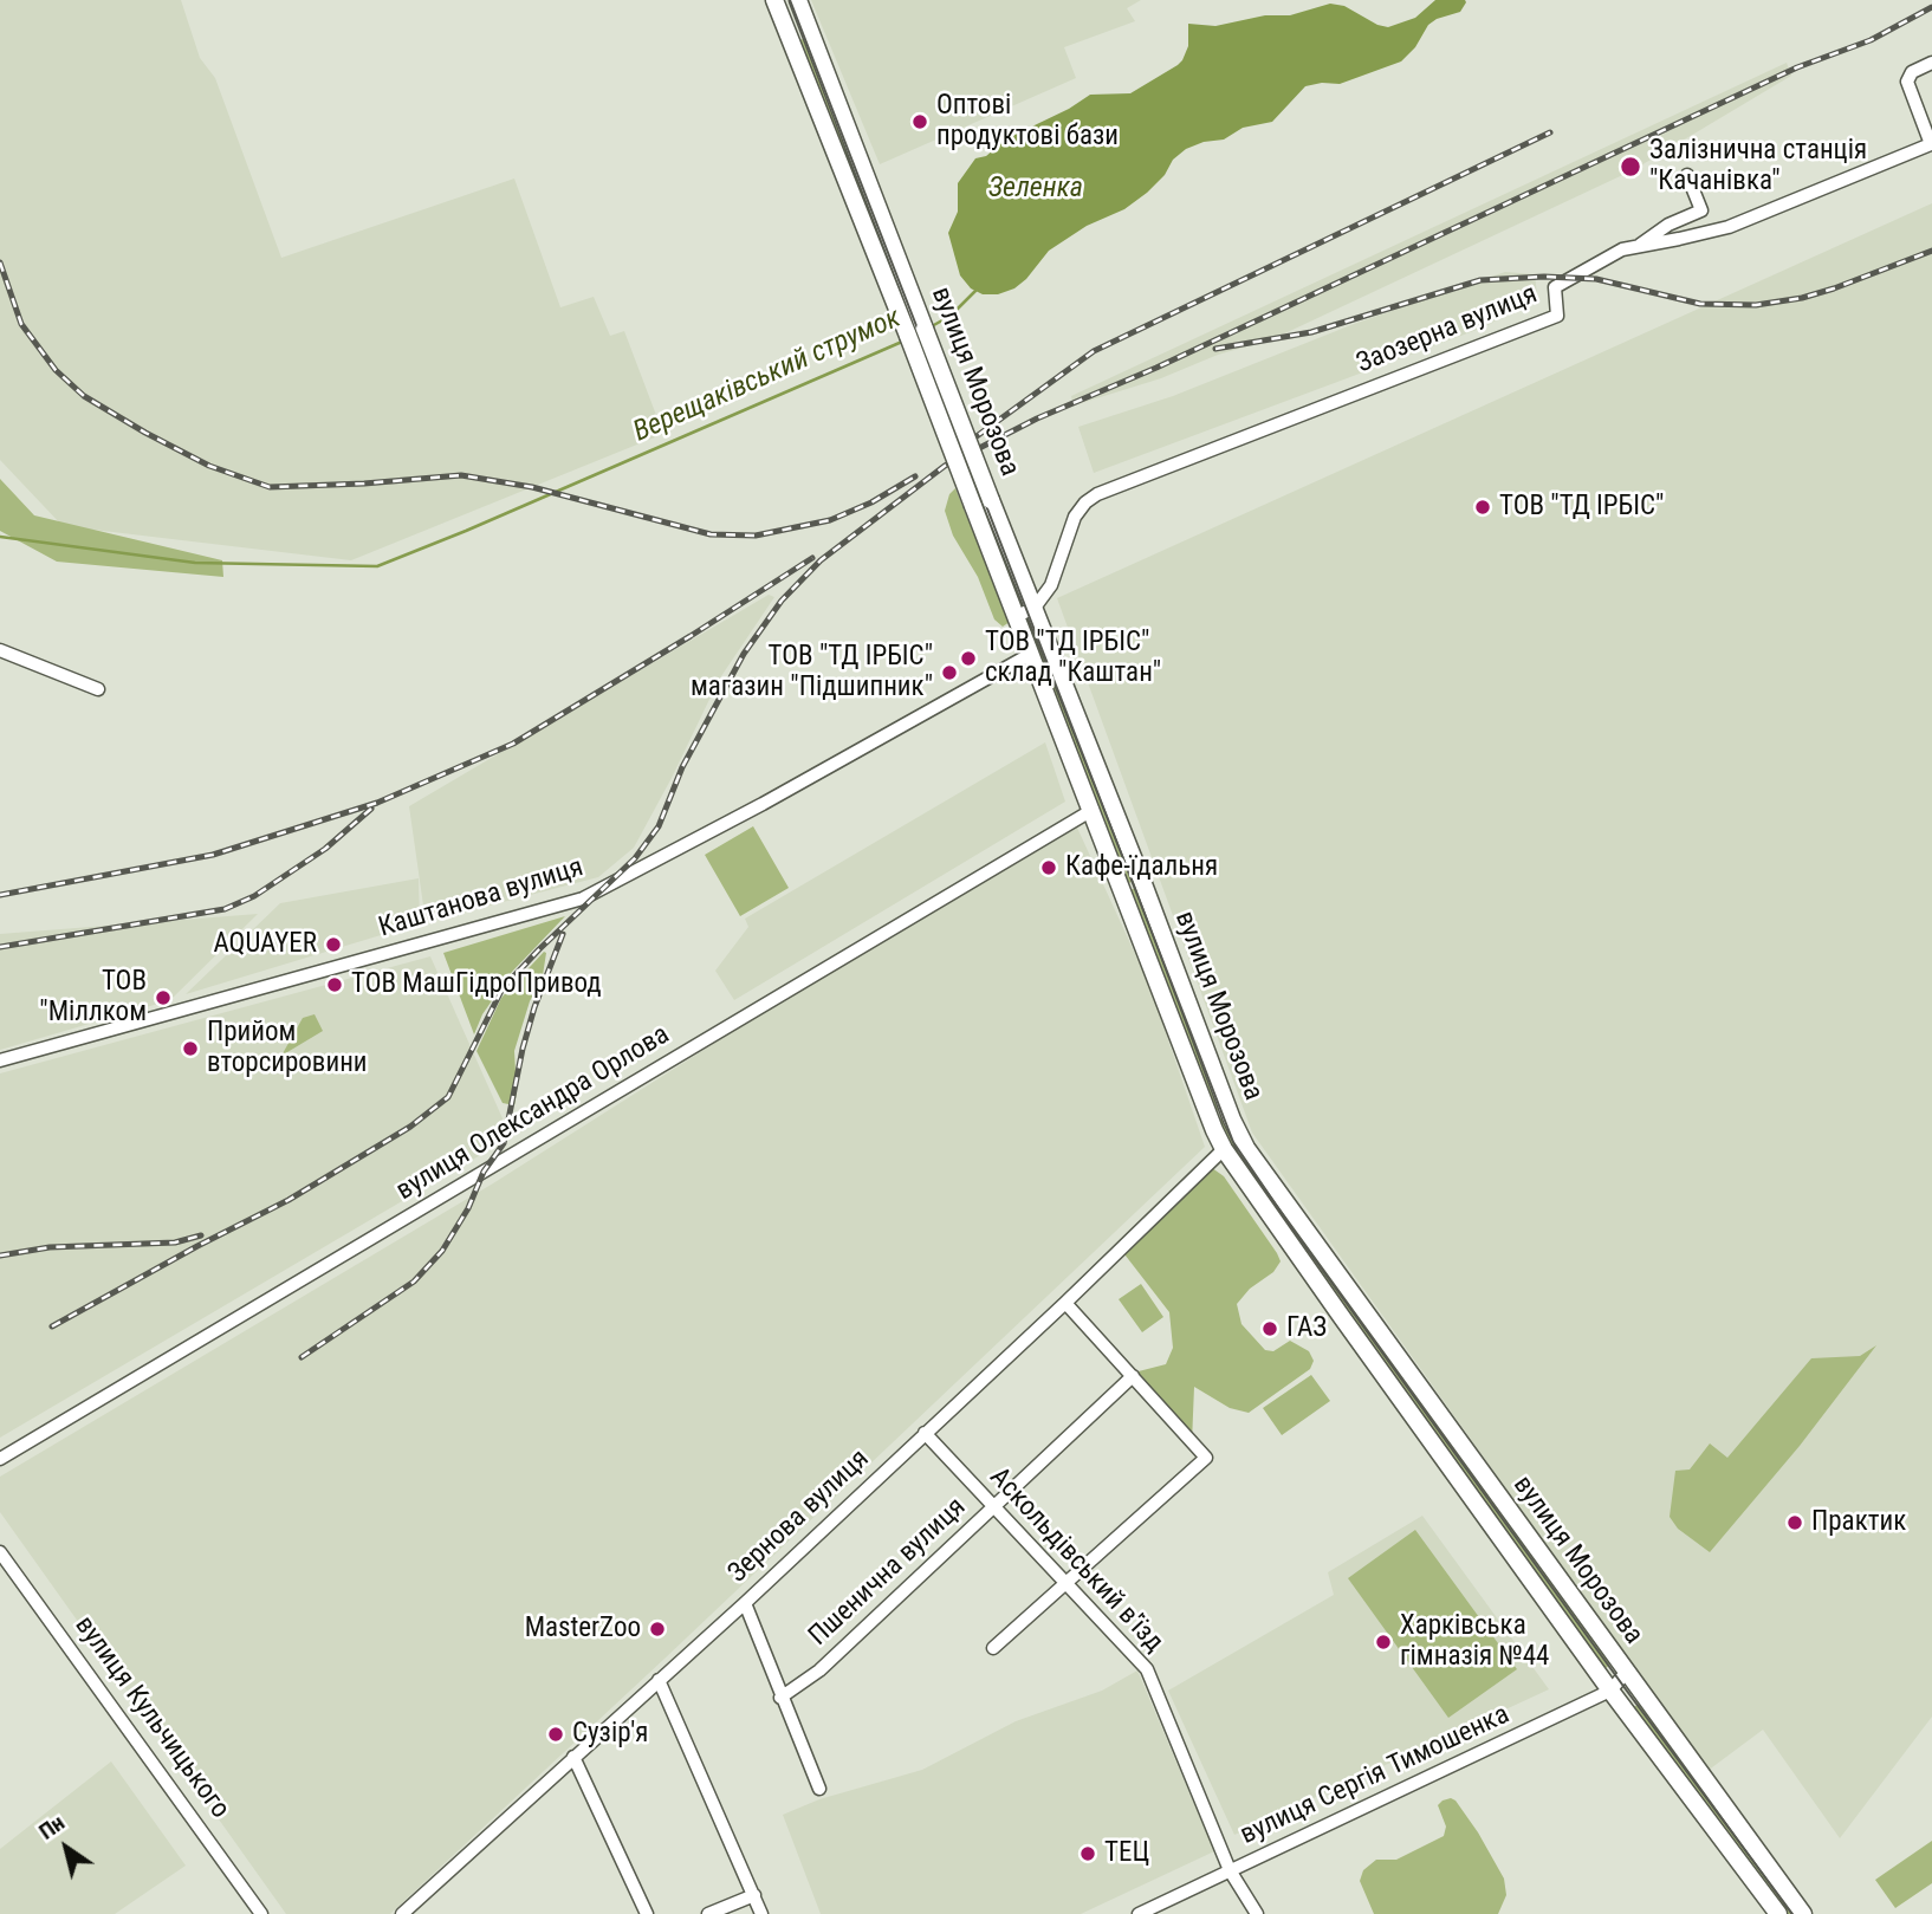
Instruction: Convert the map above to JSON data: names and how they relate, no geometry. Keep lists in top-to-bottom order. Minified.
{"streets":{"main road":["вулиця Морозова"],"street":["Заозерна вулиця","Каштанова вулиця","вулиця Олександра Орлова","Зернова вулиця","Аскольдівський в'їзд","Пшенична вулиця","вулиця Кульчицького","вулиця Сергія Тимошенка"]},"crossings":[["Заозерна вулиця","вулиця Морозова"],["вулиця Морозова","Каштанова вулиця"],["вулиця Морозова","вулиця Олександра Орлова"],["вулиця Морозова","Зернова вулиця"],["вулиця Морозова","вулиця Сергія Тимошенка"],["Зернова вулиця","Аскольдівський в'їзд"],["Аскольдівський в'їзд","Пшенична вулиця"],["Аскольдівський в'їзд","вулиця Сергія Тимошенка"]],"water":["Зеленка","Верещаківський струмок"],"places":["Оптові продуктові бази","Залізнична станція \"Качанівка\"","ТОВ \"ТД ІРБІС\"","ТОВ \"ТД ІРБІС\" склад \"Каштан\"","ТОВ \"ТД ІРБІС\" магазин \"Підшипник\"","Кафе-їдальня","AQUAYER","ТОВ МашГідроПривод","ТОВ \"Міллком","Прийом вторсировини","ГАЗ","Практик","MasterZoo","Харківська гімназія №44","Сузір'я","ТЕЦ"],"north":"top left"}
